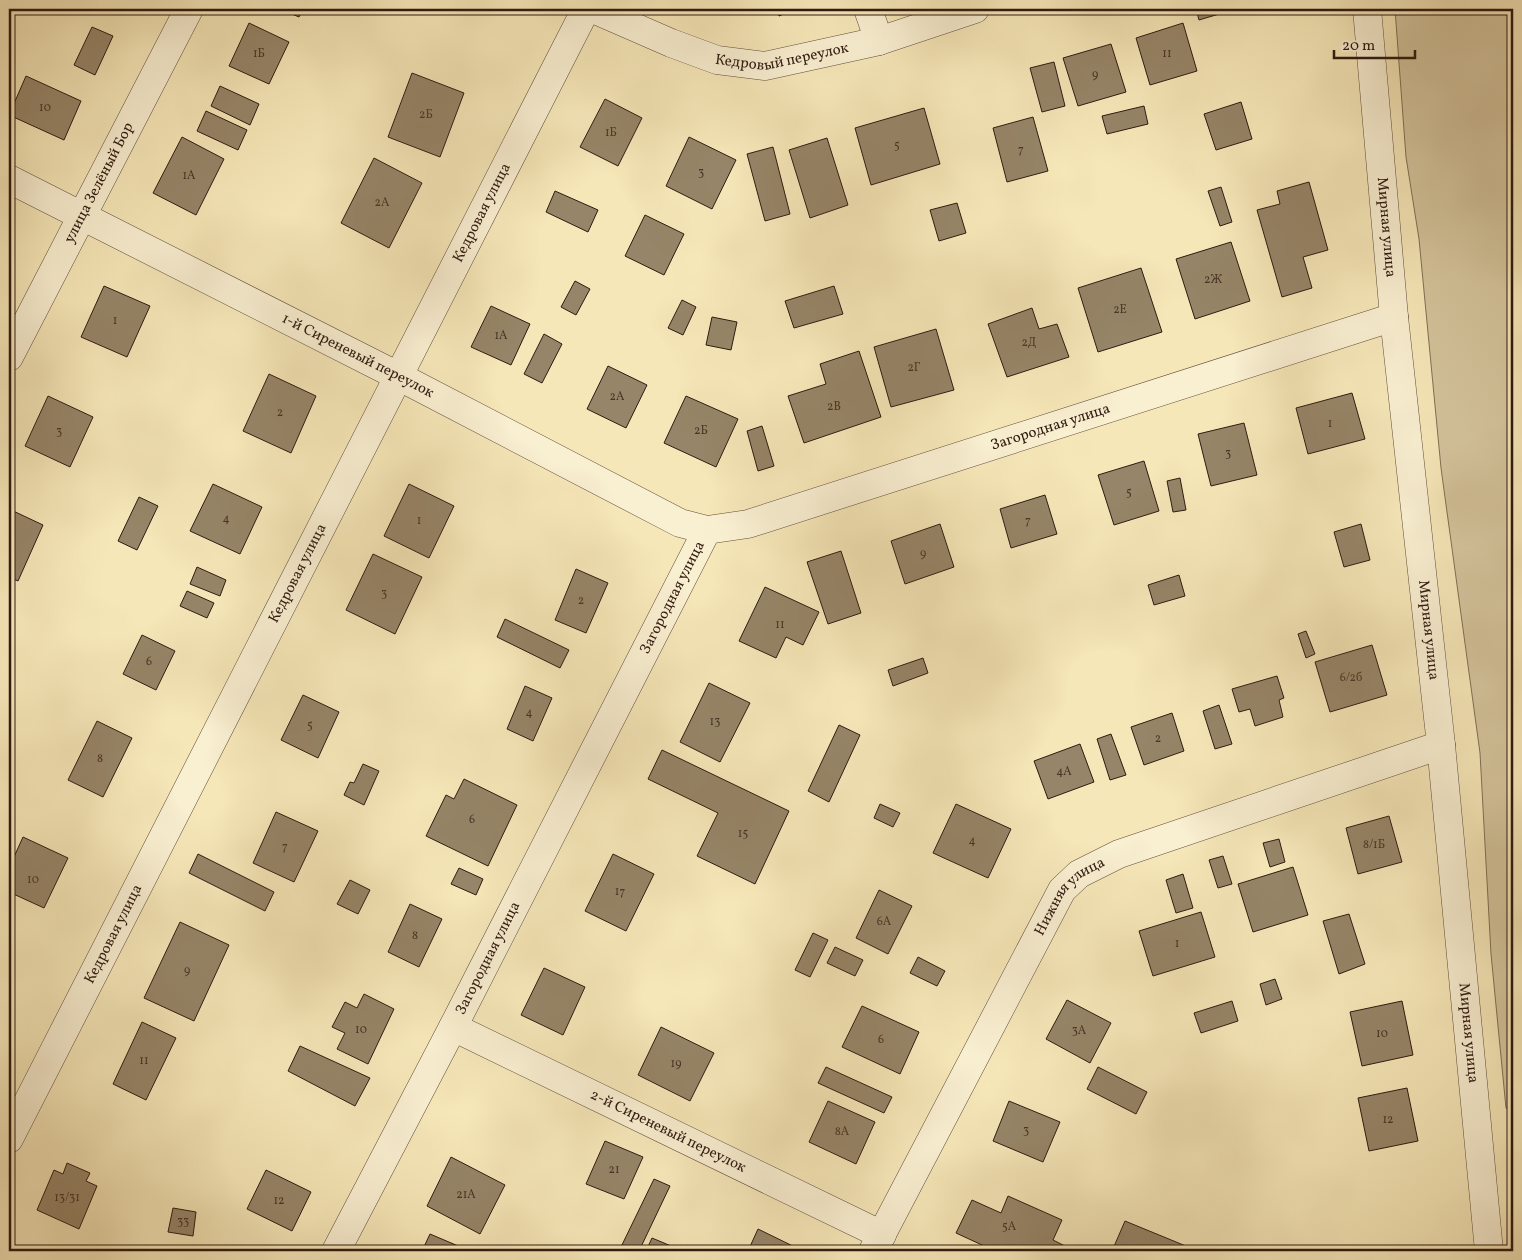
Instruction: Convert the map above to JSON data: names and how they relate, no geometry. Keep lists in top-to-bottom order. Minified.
{"streets":{"street":["Кедровый переулок","улица Зелёный Бор","Кедровая улица","Мирная улица","1-й Сиреневый переулок","Загородная улица","Нижняя улица","2-й Сиреневый переулок"]},"crossings":[["улица Зелёный Бор","1-й Сиреневый переулок"],["Кедровая улица","1-й Сиреневый переулок"],["Мирная улица","Загородная улица"],["Мирная улица","Нижняя улица"],["1-й Сиреневый переулок","Загородная улица"],["Загородная улица","2-й Сиреневый переулок"],["Нижняя улица","2-й Сиреневый переулок"]],"house_numbers":["1Б","11","9","10","2Б","1Б","5","7","3","1А","2А","2Ж","2Е","1","1А","2Д","2Г","2А","2В","2","1","2Б","3","3","5","4","1","7","9","3","2","11","6","6/2б","4","13","5","2","8","4А","6","15","4","8/1Б","7","10","17","6А","8","1","9","10","3А","10","6","11","19","12","3","8А","21","21А","13/31","12","33","5А"],"scale_bar":"20 m"}
